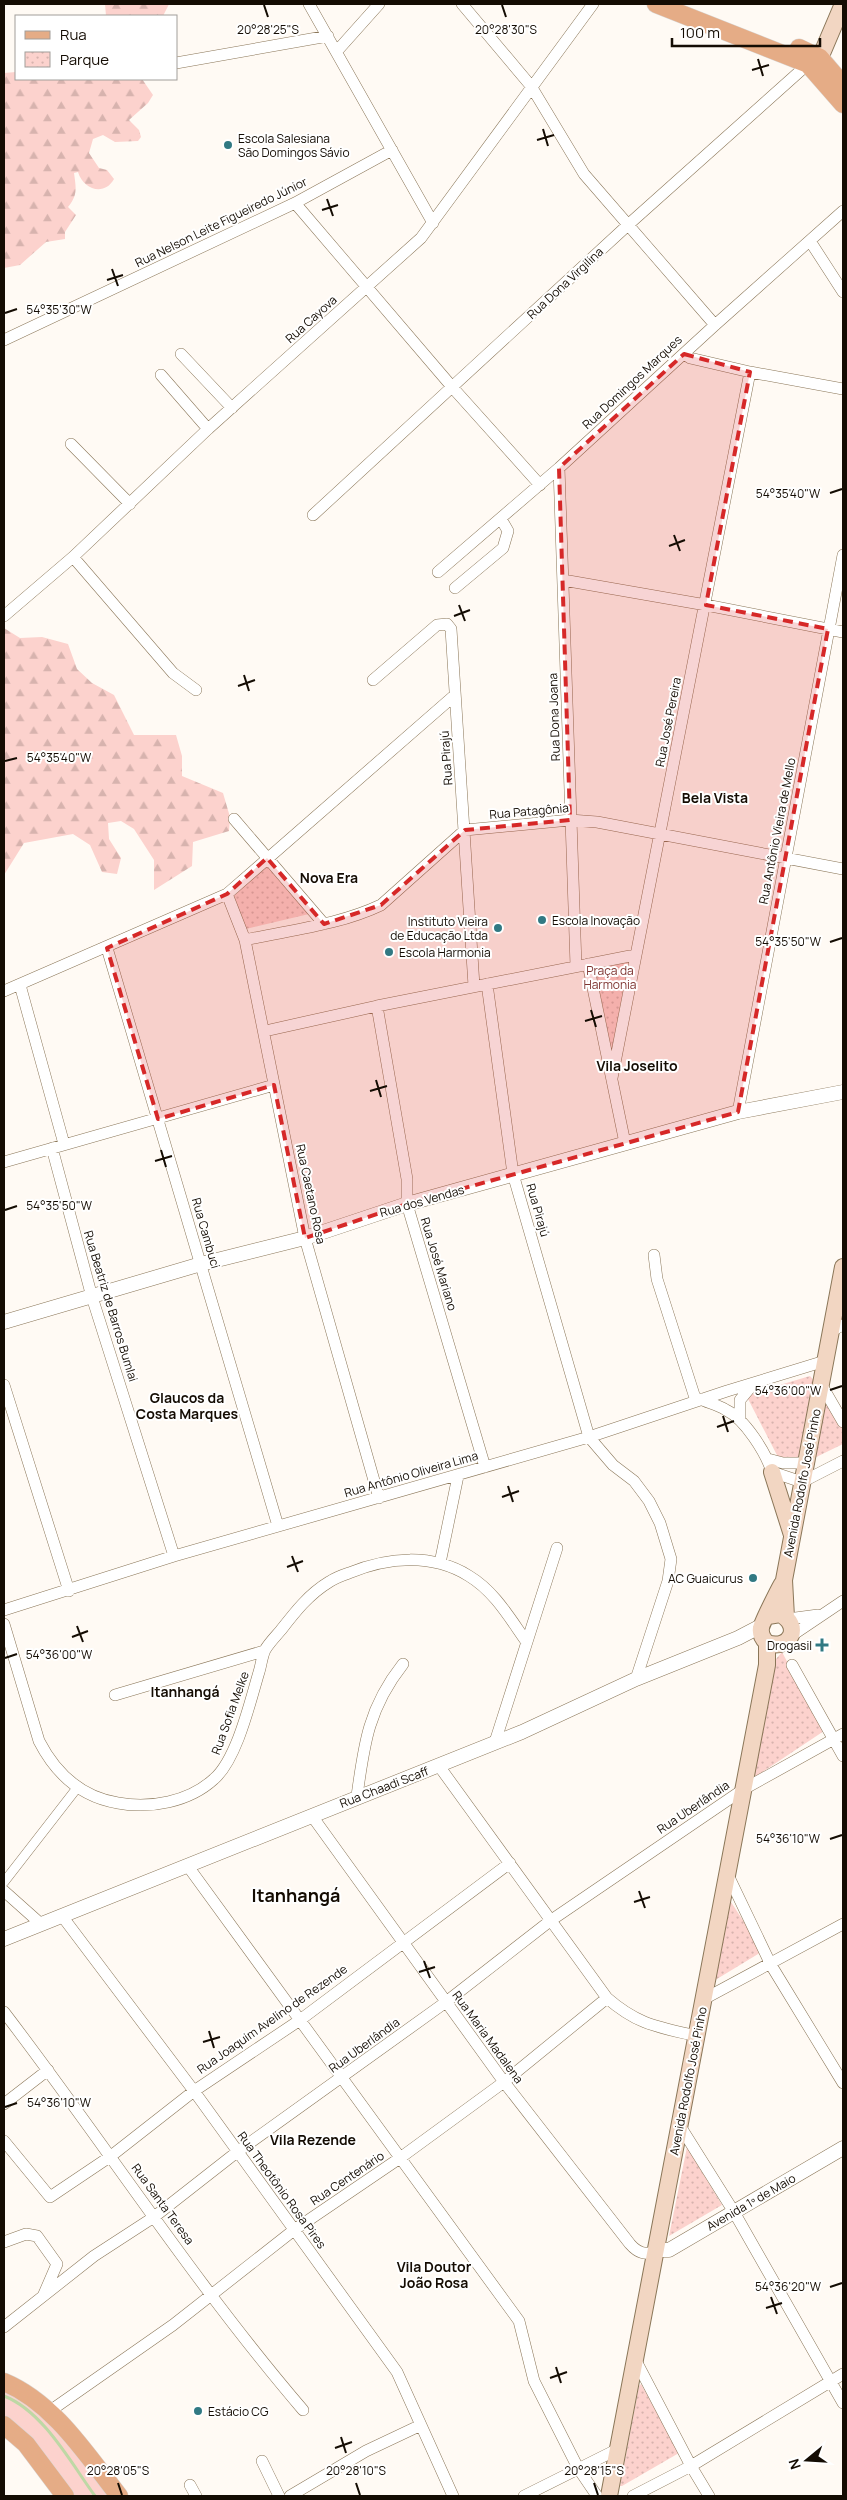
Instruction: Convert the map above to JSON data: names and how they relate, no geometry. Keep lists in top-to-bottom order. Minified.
{"streets":{"main road":["Avenida Rodolfo José Pinho"],"street":["Rua Nelson Leite Figueiredo Júnior","Rua Dona Virgilina","Rua Cayova","Rua Domingos Marques","Rua Dona Joana","Rua José Pereira","Rua Pirajú","Rua Patagônia","Rua Antônio Vieira de Mello","Rua Caetano Rosa","Rua dos Vendas","Rua Cambuci","Rua José Mariano","Rua Beatriz de Barros Bumlai","Rua Antônio Oliveira Lima","Rua Sofia Melke","Rua Chaadi Scaff","Rua Uberlândia","Rua Joaquim Avelino de Rezende","Rua Maria Madalena","Rua Centenário","Rua Theotônio Rosa Pires","Avenida 1º de Maio","Rua Santa Teresa"]},"crossings":[["Rua Domingos Marques","Rua Dona Joana"],["Rua Dona Joana","Rua Patagônia"],["Rua José Pereira","Rua Patagônia"],["Rua Pirajú","Rua Patagônia"],["Rua Pirajú","Rua dos Vendas"],["Rua Pirajú","Rua Antônio Oliveira Lima"],["Rua Patagônia","Rua Antônio Vieira de Mello"],["Rua Antônio Vieira de Mello","Rua dos Vendas"],["Rua Caetano Rosa","Rua dos Vendas"],["Rua Caetano Rosa","Rua Antônio Oliveira Lima"],["Rua dos Vendas","Rua Cambuci"],["Rua dos Vendas","Rua José Mariano"],["Rua dos Vendas","Rua Beatriz de Barros Bumlai"],["Rua Cambuci","Rua Antônio Oliveira Lima"],["Rua José Mariano","Rua Antônio Oliveira Lima"],["Rua Beatriz de Barros Bumlai","Rua Antônio Oliveira Lima"],["Rua Antônio Oliveira Lima","Avenida Rodolfo José Pinho"],["Avenida Rodolfo José Pinho","Rua Chaadi Scaff"],["Avenida Rodolfo José Pinho","Rua Uberlândia"],["Avenida Rodolfo José Pinho","Rua Maria Madalena"],["Avenida Rodolfo José Pinho","Avenida 1º de Maio"],["Rua Chaadi Scaff","Rua Maria Madalena"],["Rua Chaadi Scaff","Rua Theotônio Rosa Pires"],["Rua Uberlândia","Rua Maria Madalena"],["Rua Uberlândia","Rua Theotônio Rosa Pires"],["Rua Uberlândia","Rua Santa Teresa"],["Rua Joaquim Avelino de Rezende","Rua Maria Madalena"],["Rua Joaquim Avelino de Rezende","Rua Theotônio Rosa Pires"],["Rua Joaquim Avelino de Rezende","Rua Santa Teresa"],["Rua Maria Madalena","Rua Centenário"],["Rua Maria Madalena","Avenida 1º de Maio"],["Rua Centenário","Rua Theotônio Rosa Pires"],["Rua Centenário","Rua Santa Teresa"]],"districts":["Bela Vista","Nova Era","Vila Joselito","Glaucos da Costa Marques","Itanhangá","Itanhangá","Vila Rezende","Vila Doutor João Rosa"],"parks":["Praça da Harmonia"],"places":{"other":["Escola Salesiana São Domingos Sávio","Escola Inovação","Instituto Vieira de Educação Ltda","Escola Harmonia","AC Guaicurus","Estácio CG"],"health":["Drogasil"]},"legend":["Rua","Parque"],"scale_bar":"100 m","north":"left","coordinates":["20°28'25\"S","20°28'30\"S","54°35'30\"W","54°35'40\"W","54°35'50\"W","54°36'00\"W","54°36'10\"W","54°36'20\"W","20°28'05\"S","20°28'10\"S","20°28'15\"S"]}
